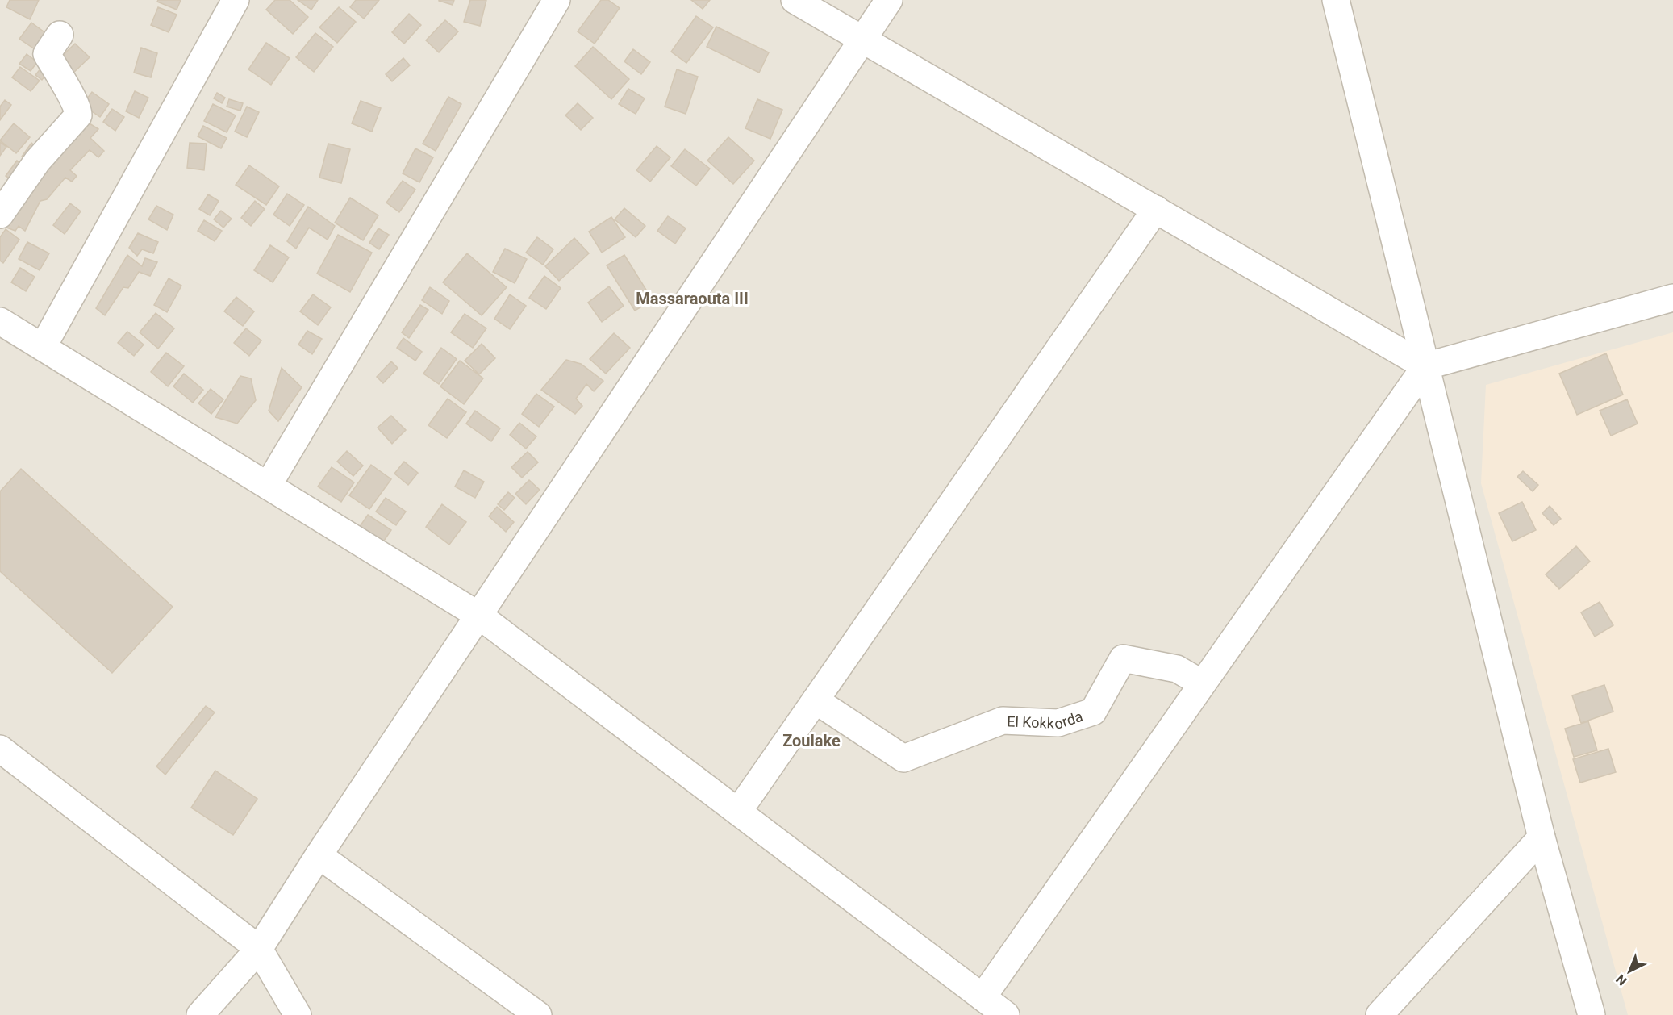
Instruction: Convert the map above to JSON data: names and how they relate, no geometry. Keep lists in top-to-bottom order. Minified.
{"streets":{"street":["El Kokkorda"]},"districts":["Massaraouta III","Zoulake"],"north":"bottom left"}
